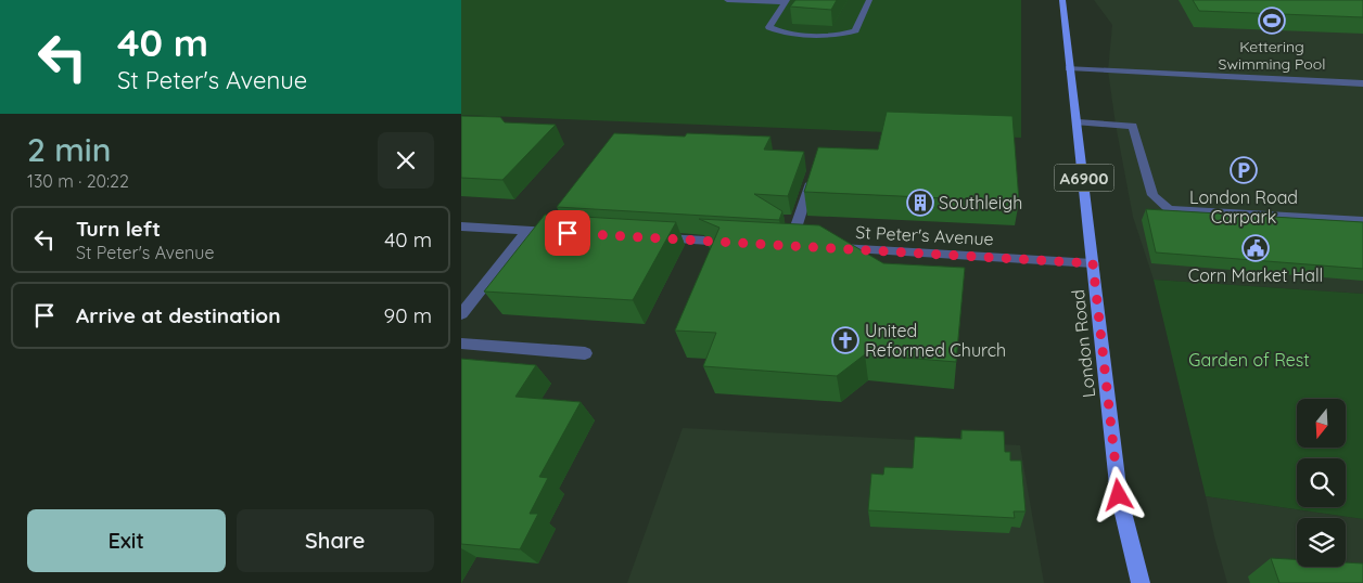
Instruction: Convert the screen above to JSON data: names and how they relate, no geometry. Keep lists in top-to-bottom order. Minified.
{"streets":{"main road":["A6900","London Road"],"street":["St Peter's Avenue"]},"crossings":[["St Peter's Avenue","London Road"]],"parks":["Garden of Rest"],"places":{"sports":["Kettering Swimming Pool"],"parking":["London Road Carpark"],"building":["Southleigh"],"public building":["Corn Market Hall"],"church":["United Reformed Church"]},"north":"bottom","page":{"turn":["40 m","St Peter's Avenue"],"heading":["2 min","130 m · 20:22"],"list":[{"name":"Turn left","note":"St Peter's Avenue","value":"40 m"},{"name":"Arrive at destination","value":"90 m"}],"buttons":["Exit","Share"]}}
